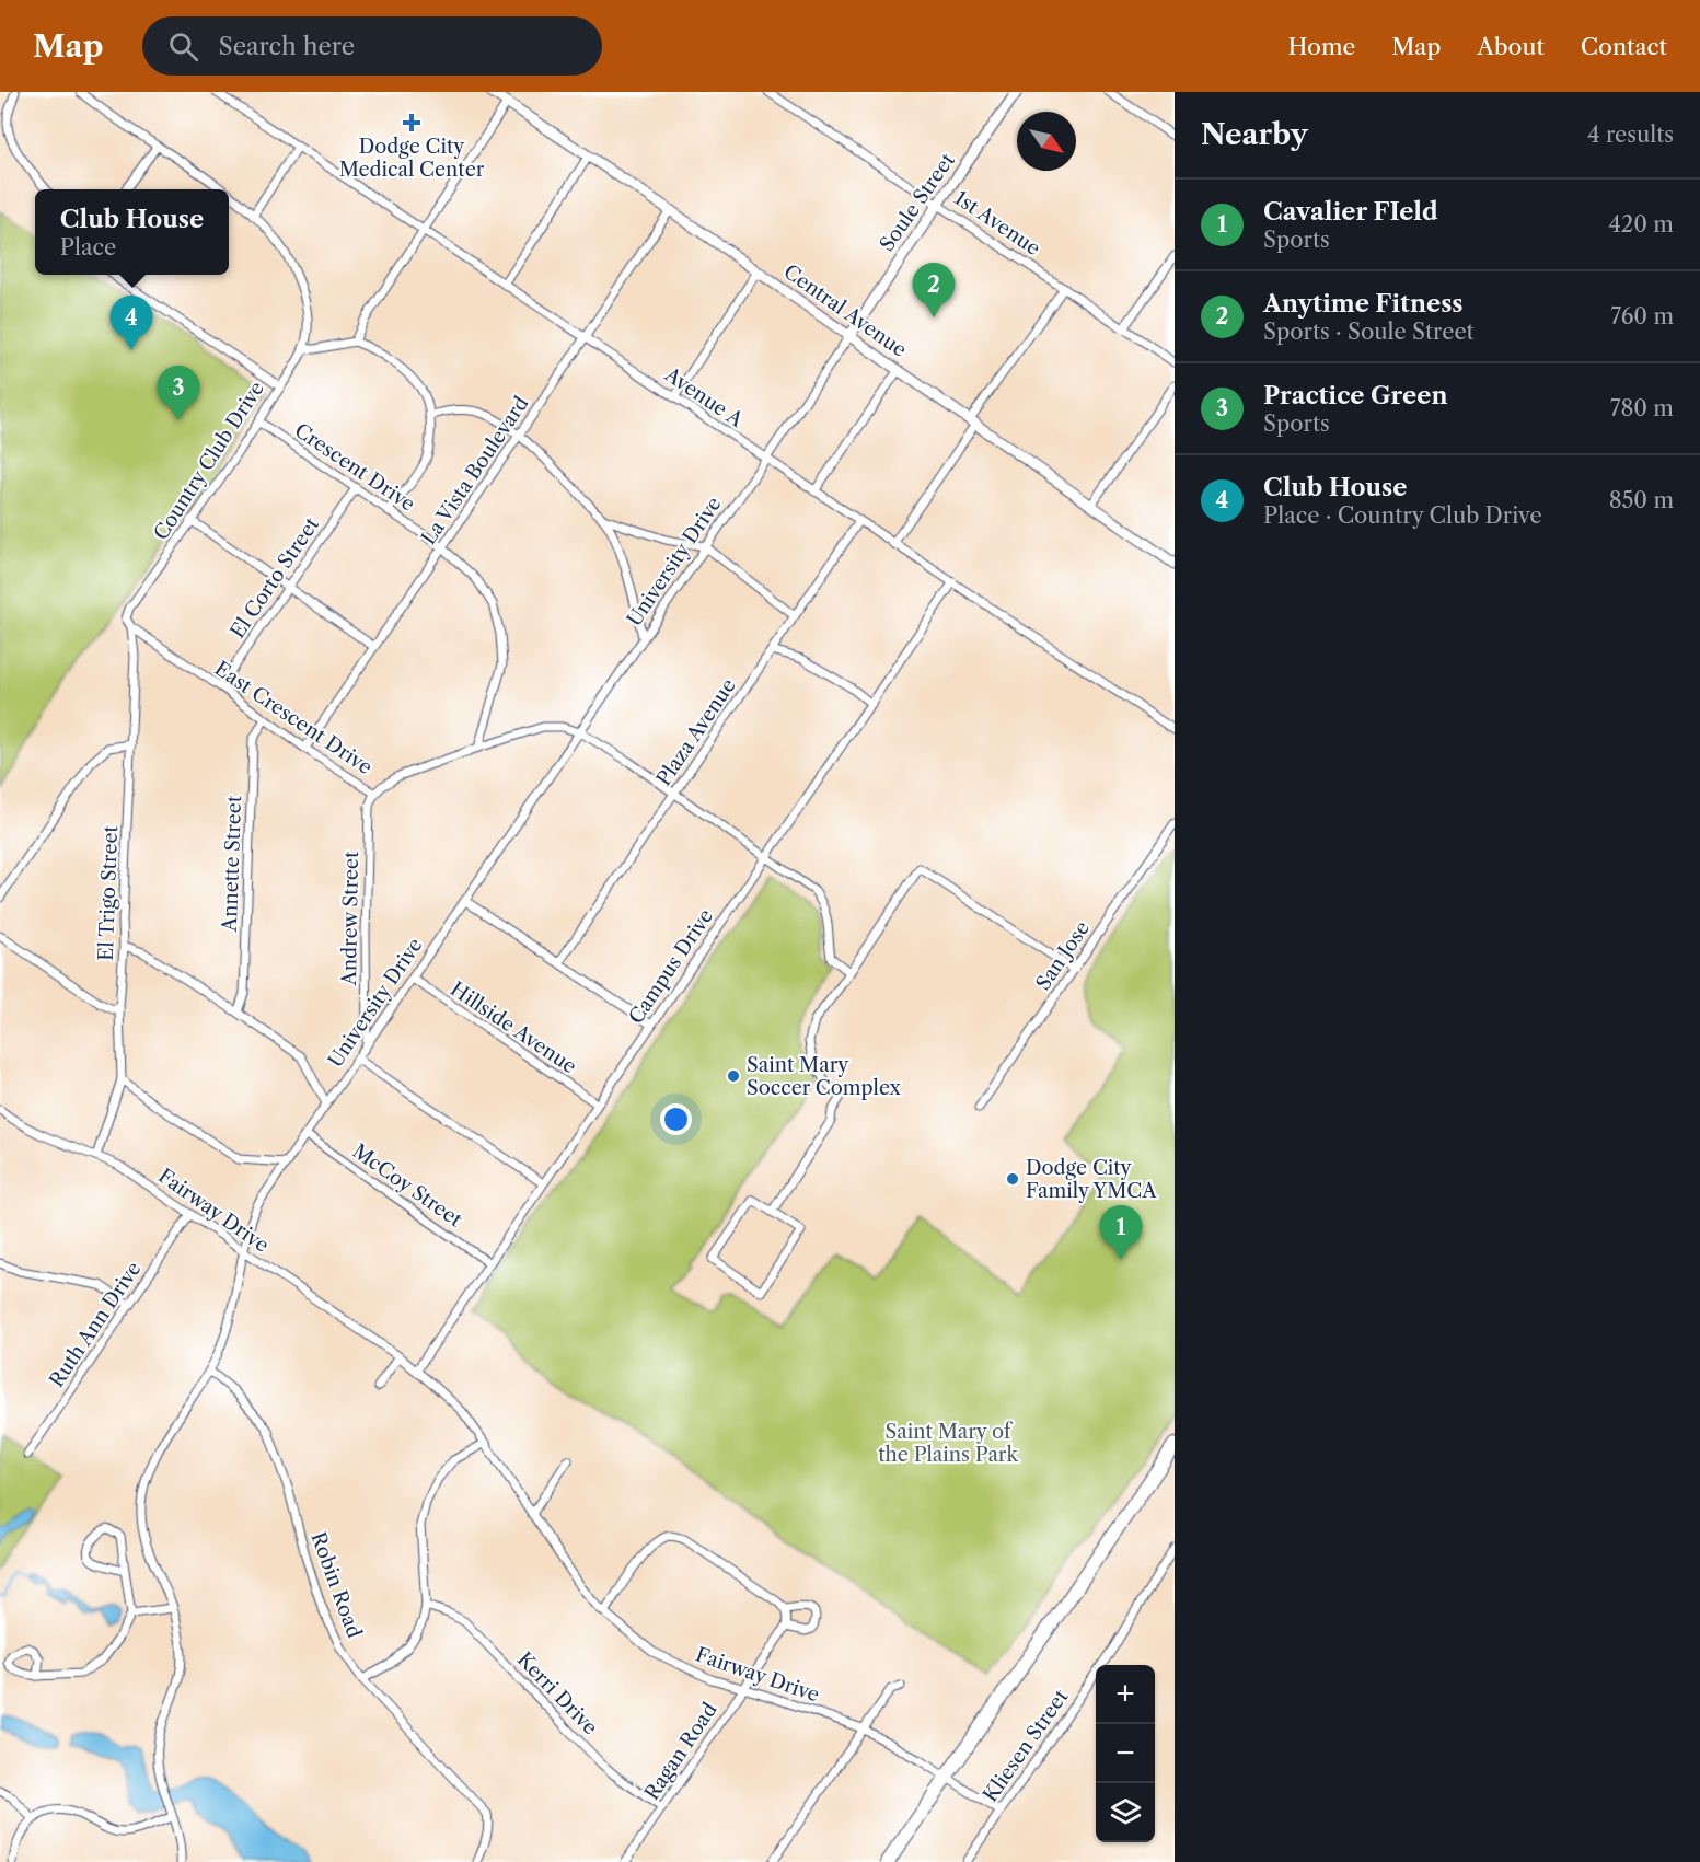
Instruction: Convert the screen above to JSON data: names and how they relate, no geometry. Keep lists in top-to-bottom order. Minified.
{"streets":{"street":["Soule Street","1st Avenue","Central Avenue","Avenue A","Country Club Drive","Crescent Drive","La Vista Boulevard","University Drive","El Corto Street","East Crescent Drive","Plaza Avenue","Annette Street","El Trigo Street","Andrew Street","San Jose","Campus Drive","Hillside Avenue","McCoy Street","Fairway Drive","Ruth Ann Drive","Robin Road","Kerri Drive","Kliesen Street","Ragan Road"]},"crossings":[["Soule Street","1st Avenue"],["Soule Street","Central Avenue"],["Soule Street","University Drive"],["Central Avenue","La Vista Boulevard"],["Central Avenue","University Drive"],["Avenue A","La Vista Boulevard"],["Avenue A","University Drive"],["Avenue A","Plaza Avenue"],["Avenue A","Campus Drive"],["Country Club Drive","Crescent Drive"],["Country Club Drive","El Corto Street"],["Country Club Drive","East Crescent Drive"],["Country Club Drive","El Trigo Street"],["Crescent Drive","La Vista Boulevard"],["Crescent Drive","El Corto Street"],["Crescent Drive","East Crescent Drive"],["La Vista Boulevard","East Crescent Drive"],["University Drive","East Crescent Drive"],["University Drive","Andrew Street"],["University Drive","Hillside Avenue"],["University Drive","McCoy Street"],["University Drive","Fairway Drive"],["University Drive","Robin Road"],["El Corto Street","East Crescent Drive"],["East Crescent Drive","Annette Street"],["East Crescent Drive","El Trigo Street"],["East Crescent Drive","Andrew Street"],["El Trigo Street","Fairway Drive"],["Campus Drive","Hillside Avenue"],["Campus Drive","McCoy Street"],["Campus Drive","Fairway Drive"],["Fairway Drive","Ruth Ann Drive"],["Fairway Drive","Kliesen Street"],["Fairway Drive","Ragan Road"],["Kerri Drive","Ragan Road"]],"parks":["Saint Mary of the Plains Park"],"places":{"health":["Dodge City Medical Center"],"other":["Saint Mary Soccer Complex","Dodge City Family YMCA"]},"north":"bottom right","page":{"header":"Map","search":"Search here","nav":["Home","Map","About","Contact"],"heading":["Nearby","4 results"],"list":[{"mark":"1","name":"Cavalier FIeld","note":"Sports","value":"420 m"},{"mark":"2","name":"Anytime Fitness","note":"Sports · Soule Street","value":"760 m"},{"mark":"3","name":"Practice Green","note":"Sports","value":"780 m"},{"mark":"4","name":"Club House","note":"Place · Country Club Drive","value":"850 m"}],"popup":["Club House","Place"],"pins":["2","4","3","1"],"map_buttons":["+","−"]}}
